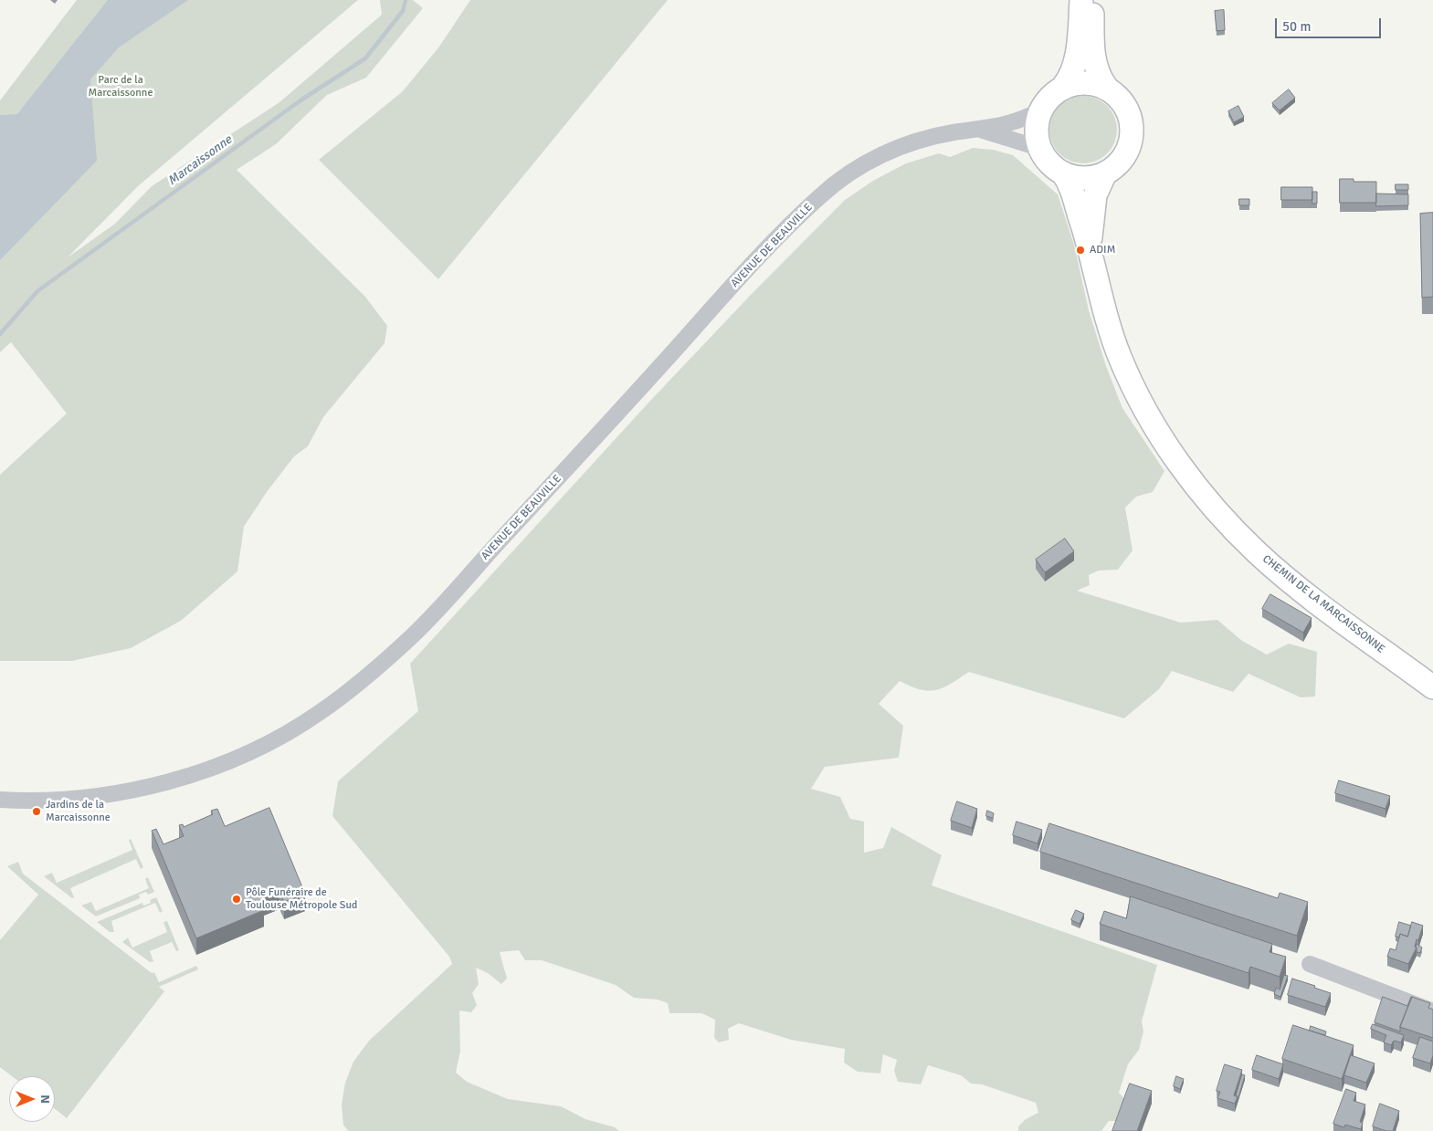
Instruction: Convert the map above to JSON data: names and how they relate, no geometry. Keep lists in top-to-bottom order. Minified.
{"streets":{"main road":["CHEMIN DE LA MARCAISSONNE"],"street":["AVENUE DE BEAUVILLE"]},"crossings":[["AVENUE DE BEAUVILLE","CHEMIN DE LA MARCAISSONNE"]],"water":["Marcaissonne"],"parks":["Parc de la Marcaissonne"],"places":["ADIM","Jardins de la Marcaissonne","Pôle Funéraire de Toulouse Métropole Sud"],"scale_bar":"50 m","north":"right"}
